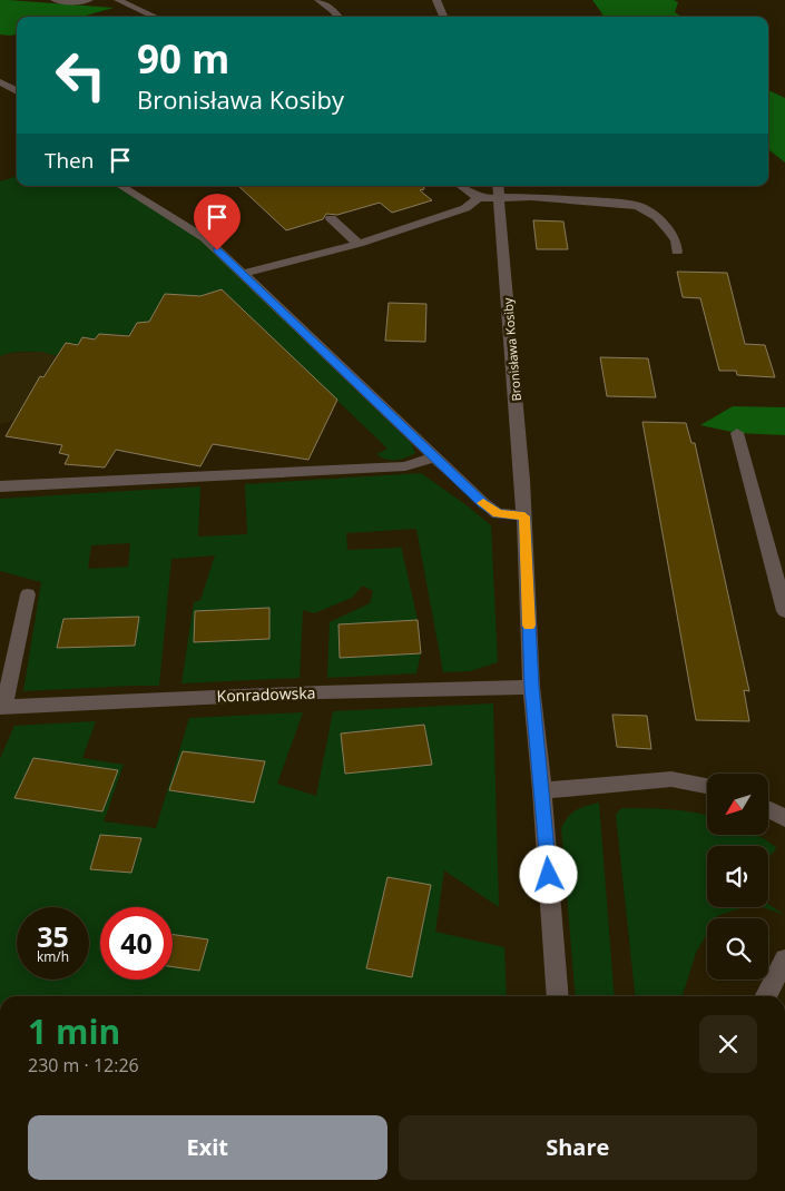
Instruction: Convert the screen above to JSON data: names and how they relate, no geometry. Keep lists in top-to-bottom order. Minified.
{"streets":{"street":["Bronisława Kosiby","Konradowska"]},"crossings":[["Bronisława Kosiby","Konradowska"]],"north":"bottom left","page":{"turn":["90 m","Bronisława Kosiby"],"then":"Then","speed":"35 km/h","limit":"40","heading":["1 min","230 m · 12:26"],"buttons":["Exit","Share"]}}
